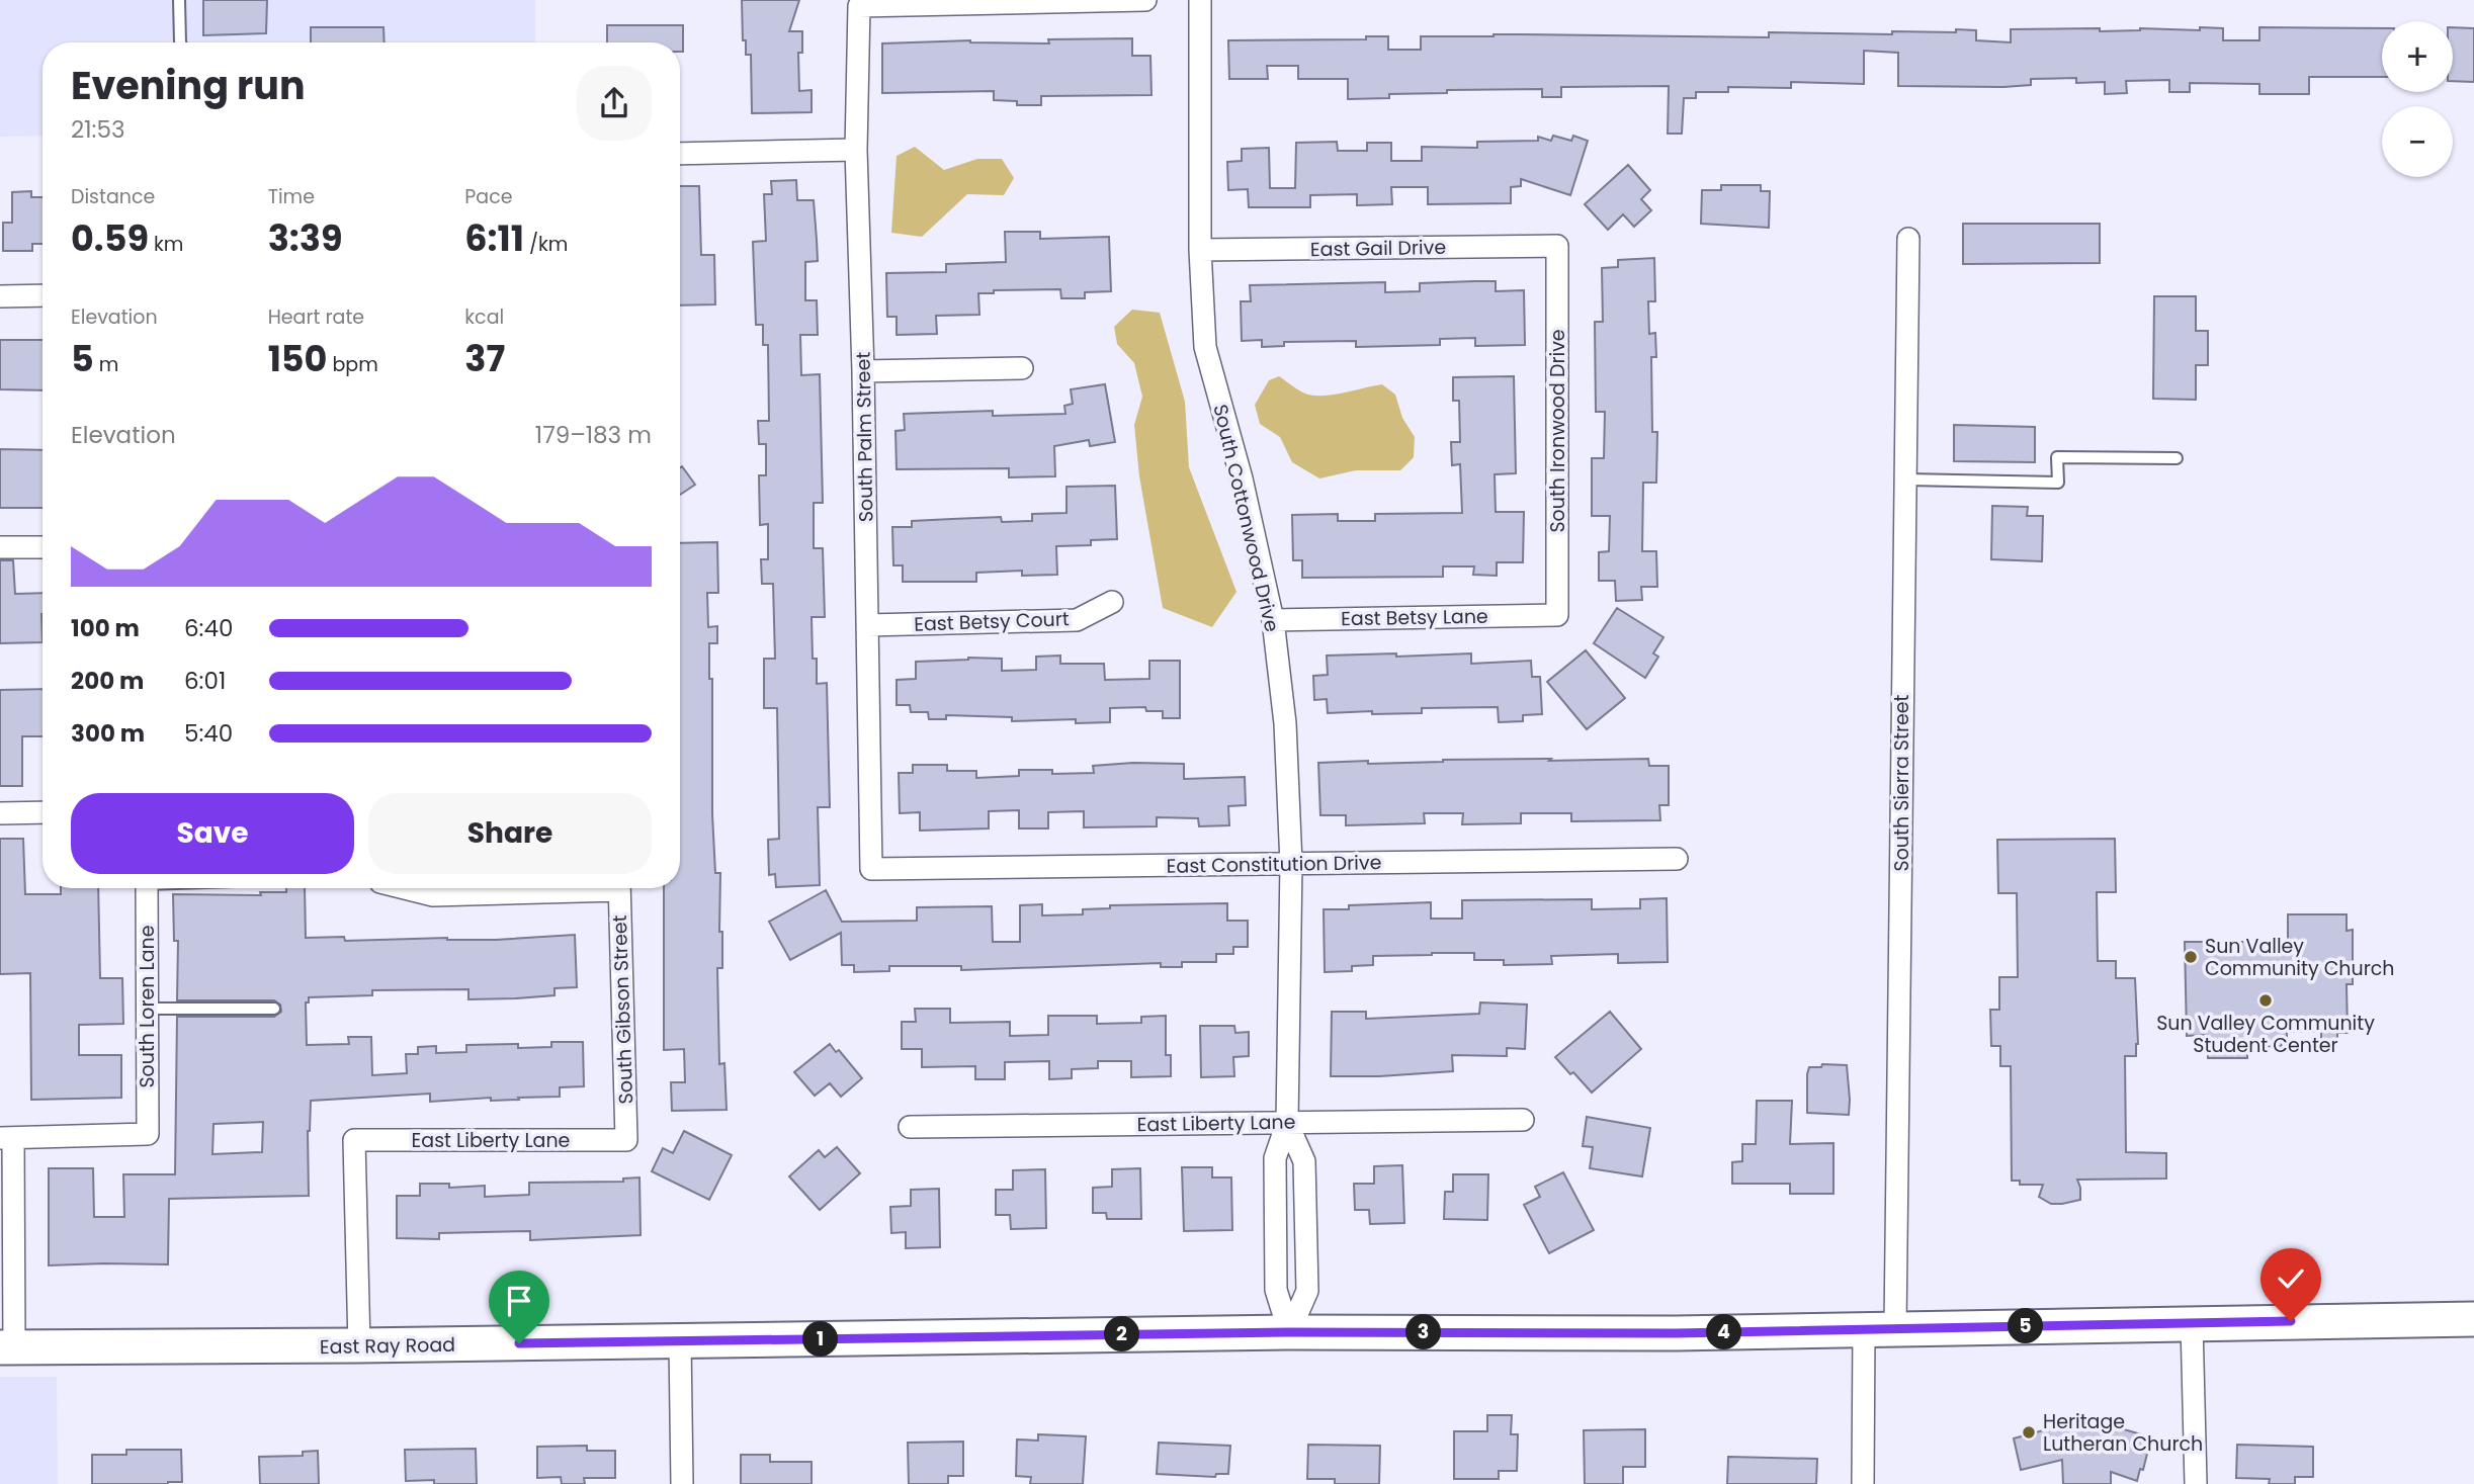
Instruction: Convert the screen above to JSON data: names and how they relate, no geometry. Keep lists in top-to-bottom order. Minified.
{"streets":{"main road":["East Ray Road"],"street":["East Gail Drive","South Ironwood Drive","South Palm Street","South Cottonwood Drive","East Betsy Lane","East Betsy Court","South Sierra Street","East Constitution Drive","South Loren Lane","South Gibson Street","East Liberty Lane"]},"crossings":[["East Gail Drive","South Ironwood Drive"],["East Gail Drive","South Cottonwood Drive"],["South Ironwood Drive","East Betsy Lane"],["South Palm Street","East Betsy Court"],["South Palm Street","East Constitution Drive"],["South Cottonwood Drive","East Betsy Lane"],["South Cottonwood Drive","East Constitution Drive"],["South Cottonwood Drive","East Liberty Lane"],["South Cottonwood Drive","East Ray Road"],["South Sierra Street","East Ray Road"],["South Gibson Street","East Liberty Lane"],["East Liberty Lane","East Ray Road"]],"places":["Sun Valley Community Church","Sun Valley Community Student Center","Heritage Lutheran Church"],"page":{"map_buttons":["+","−"],"heading":["Evening run","21:53"],"stats":[["Distance","0.59 km"],["Time","3:39"],["Pace","6:11 /km"],["Elevation","5 m"],["Heart rate","150 bpm"],["kcal","37"]],"chart":["Elevation","179–183 m"],"list":[{"name":"100 m","note":"6:40"},{"name":"200 m","note":"6:01"},{"name":"300 m","note":"5:40"}],"buttons":["Save","Share"],"pins":["5","3","4","2","1"]}}
